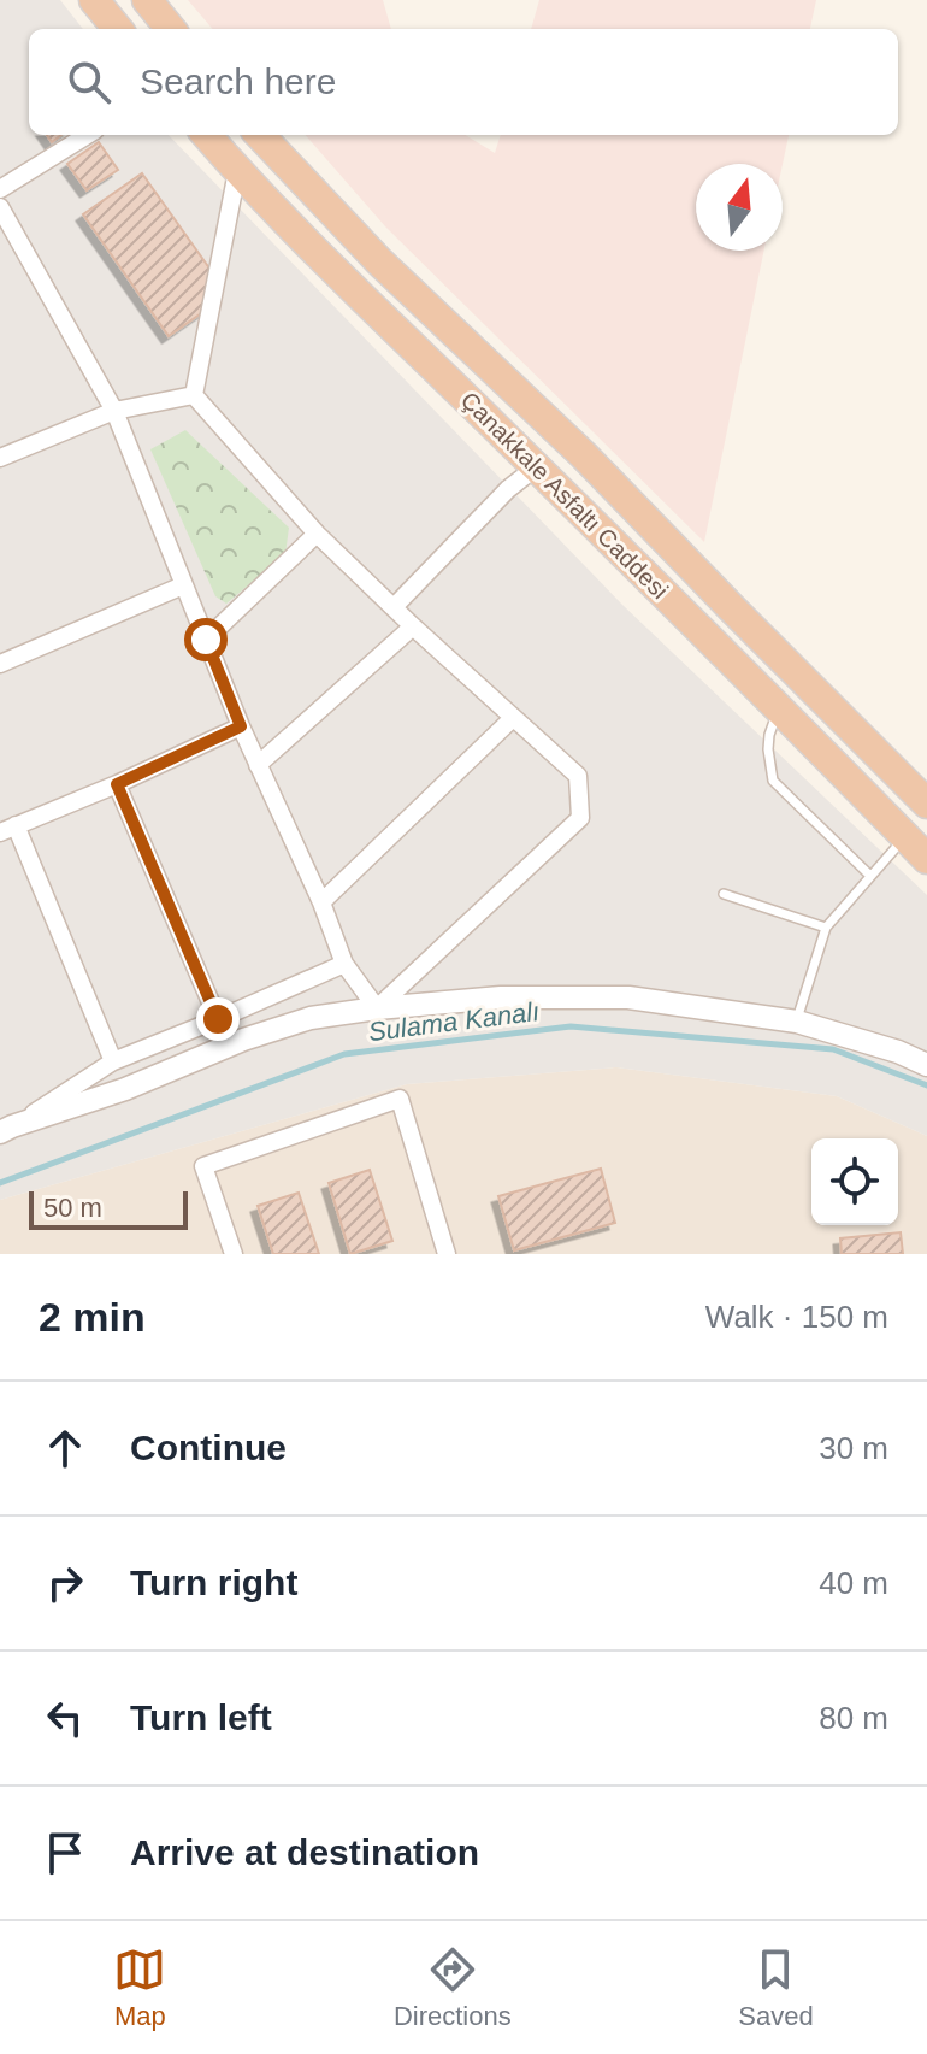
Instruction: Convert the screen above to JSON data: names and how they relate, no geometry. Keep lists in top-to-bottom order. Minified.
{"streets":{"highway":["Çanakkale Asfaltı Caddesi"]},"water":["Sulama Kanalı"],"scale_bar":"50 m","north":"top","page":{"search":"Search here","scale":"50 m","heading":["2 min","Walk · 150 m"],"list":[["Continue","30 m"],["Turn right","40 m"],["Turn left","80 m"],"Arrive at destination"],"nav":["Map","Directions","Saved"]}}
